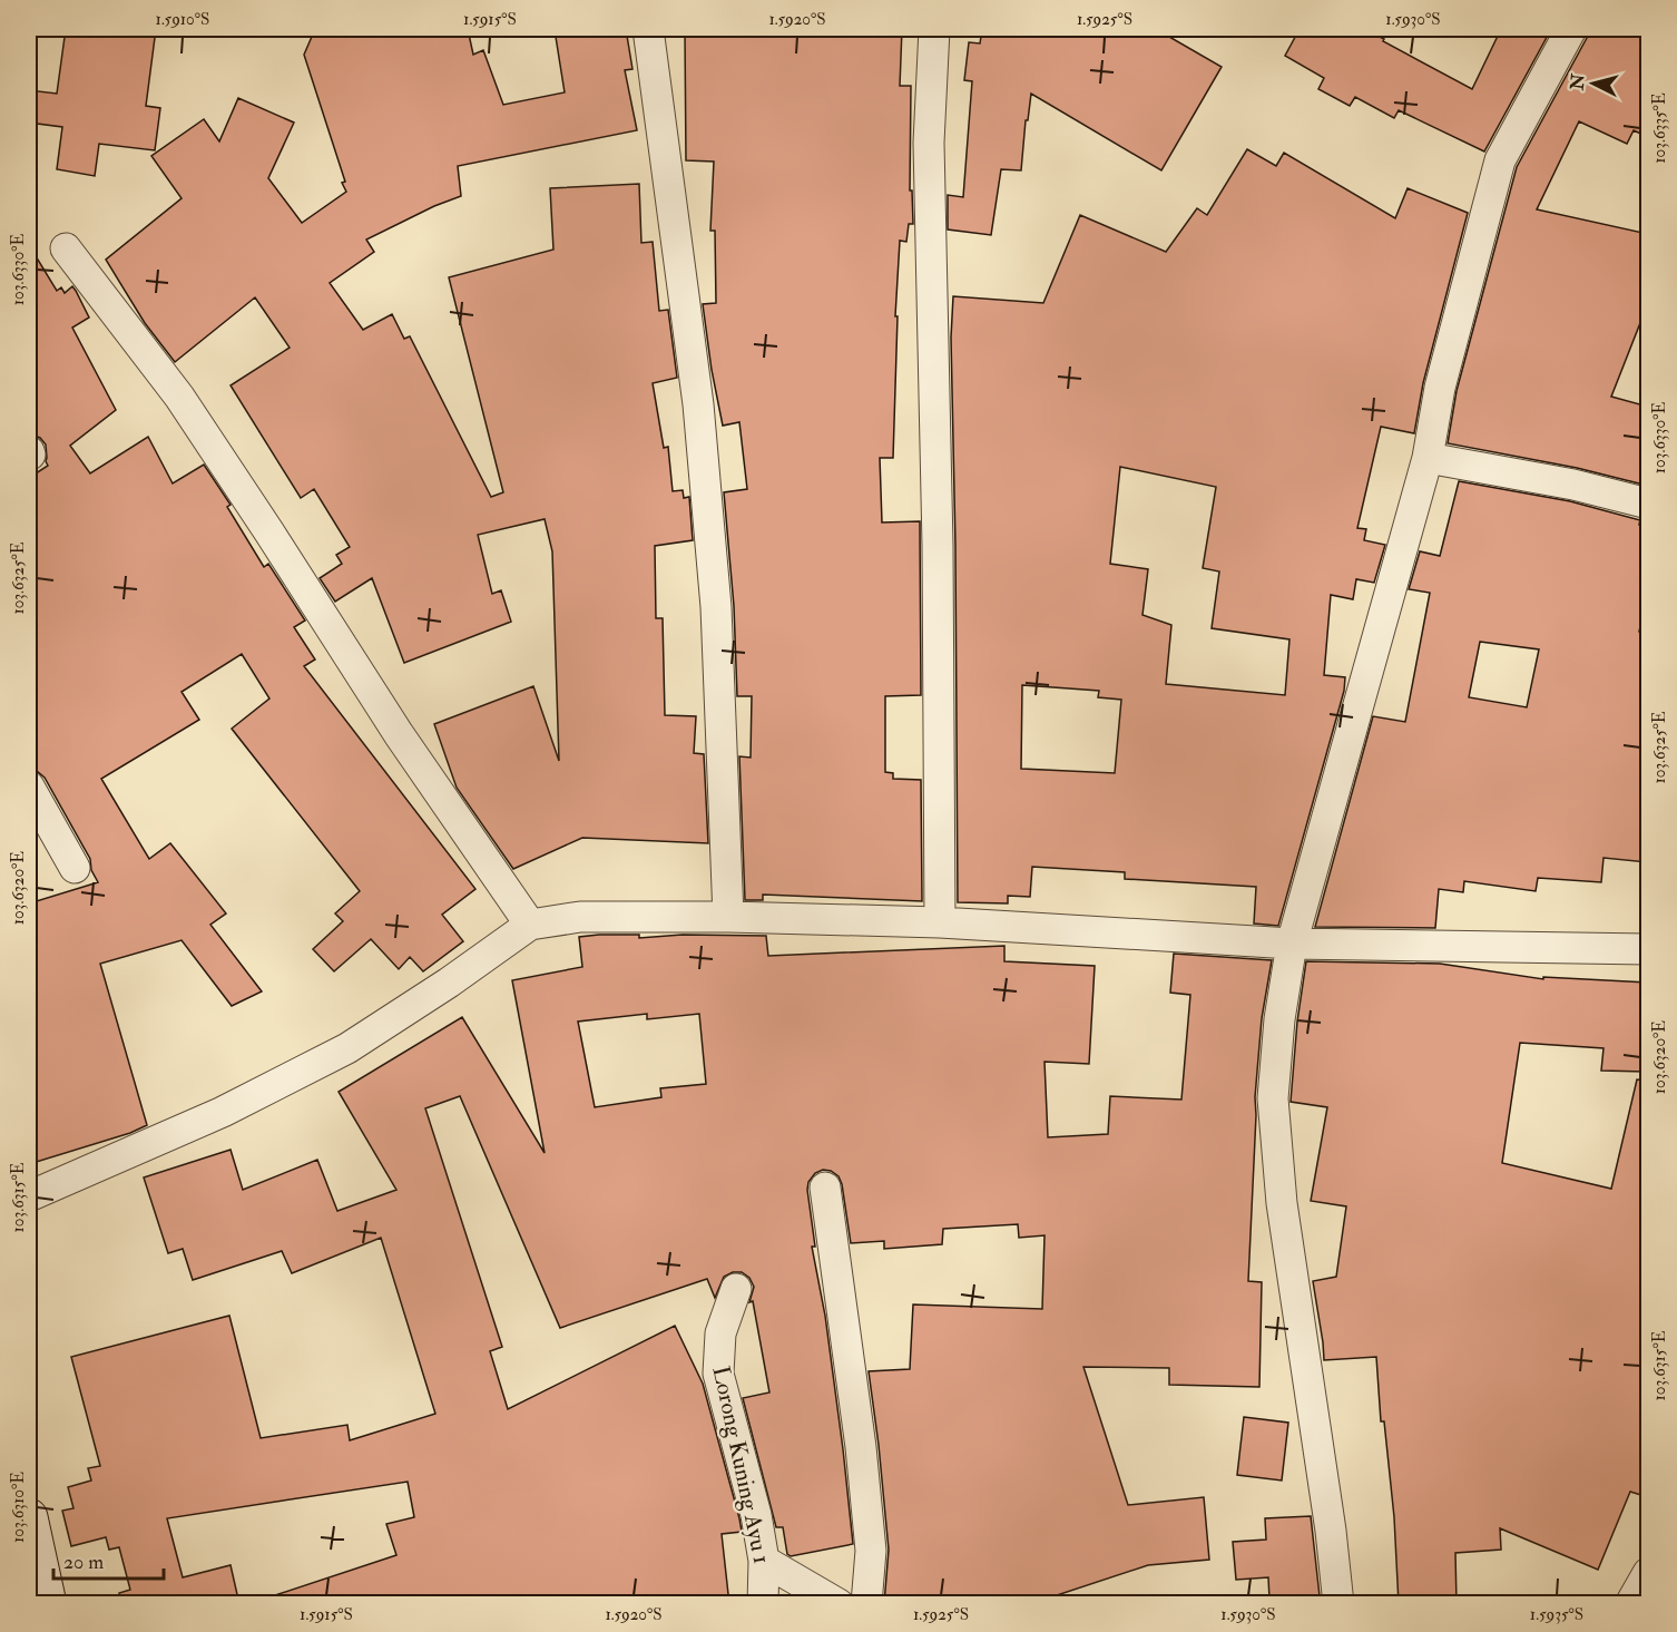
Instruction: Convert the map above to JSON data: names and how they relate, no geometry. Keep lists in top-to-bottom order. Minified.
{"streets":{"street":["Lorong Kuning Ayu 1"]},"scale_bar":"20 m","north":"left","coordinates":["1.5910°S","1.5915°S","1.5920°S","1.5925°S","1.5930°S","103.6335°E","103.6330°E","103.6325°E","103.6320°E","103.6315°E","103.6310°E","1.5935°S"]}
